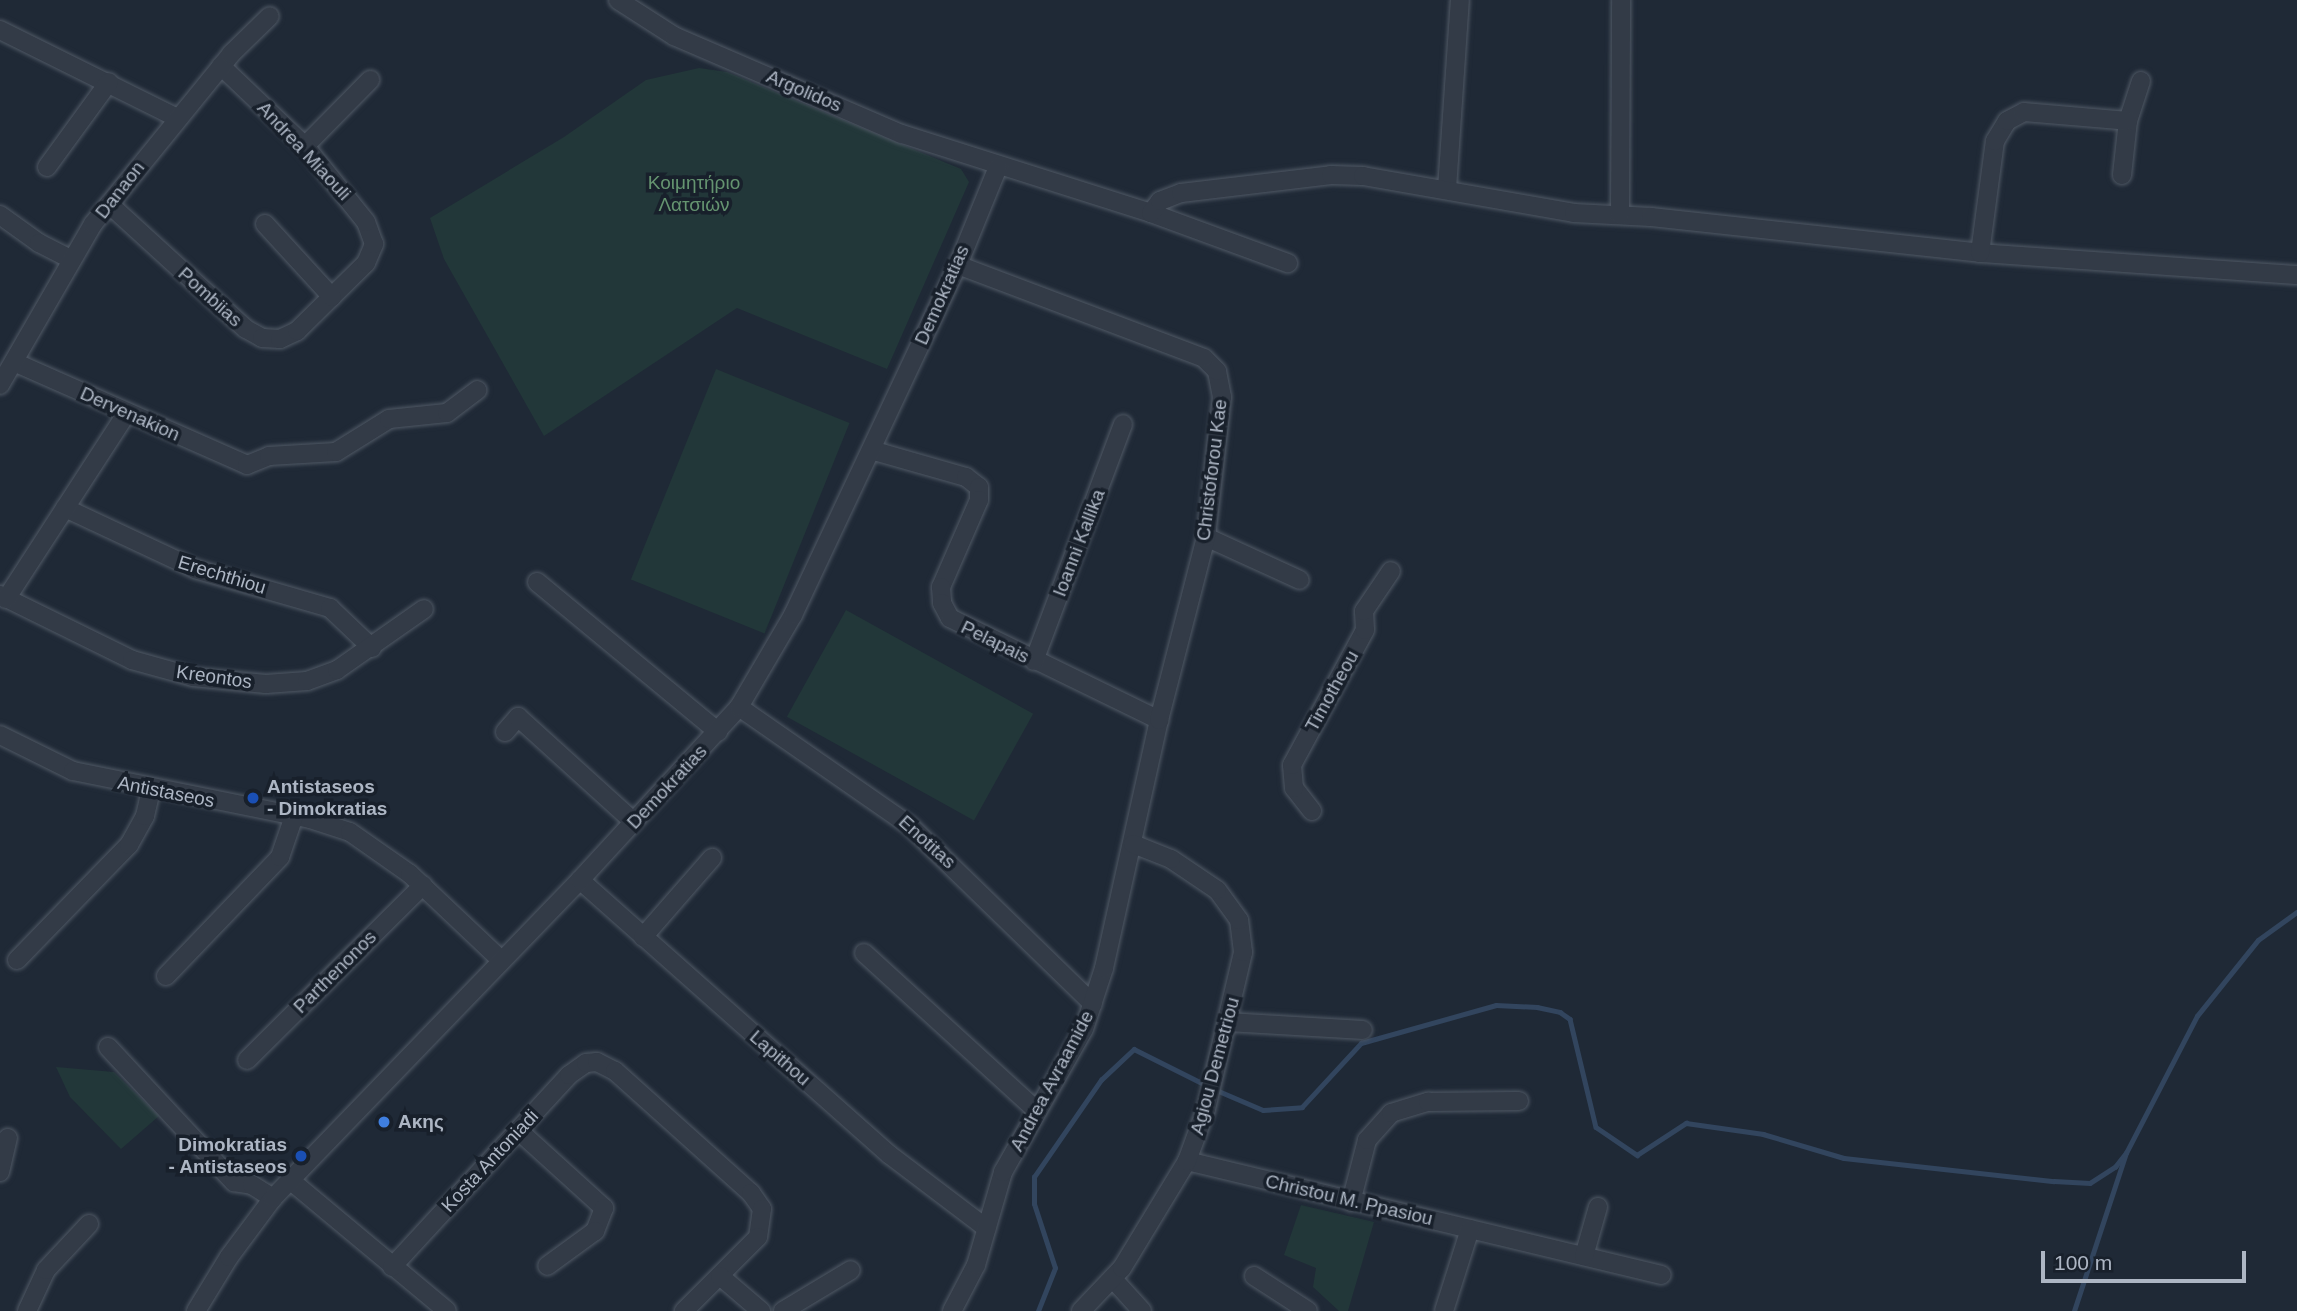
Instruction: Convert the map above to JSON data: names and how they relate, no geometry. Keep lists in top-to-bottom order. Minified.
{"streets":{"street":["Argolidos","Andrea Miaouli","Danaon","Demokratias","Pombiias","Dervenakion","Christoforou Kae","Ioanni Kallika","Erechthiou","Pelapais","Kreontos","Timotheou","Antistaseos","Enotitas","Parthenonos","Lapithou","Agiou Demetriou","Andrea Avraamide","Kosta Antoniadi","Christou M. Ppasiou"]},"crossings":[["Argolidos","Demokratias"],["Andrea Miaouli","Danaon"],["Andrea Miaouli","Pombiias"],["Danaon","Pombiias"],["Danaon","Dervenakion"],["Demokratias","Christoforou Kae"],["Demokratias","Pelapais"],["Demokratias","Antistaseos"],["Demokratias","Enotitas"],["Demokratias","Lapithou"],["Christoforou Kae","Pelapais"],["Christoforou Kae","Andrea Avraamide"],["Ioanni Kallika","Pelapais"],["Erechthiou","Kreontos"],["Pelapais","Andrea Avraamide"],["Antistaseos","Parthenonos"],["Enotitas","Andrea Avraamide"],["Lapithou","Andrea Avraamide"],["Agiou Demetriou","Andrea Avraamide"],["Agiou Demetriou","Christou M. Ppasiou"]],"parks":["Κοιμητήριο Λατσιών"],"places":["Antistaseos - Dimokratias","Ακης","Dimokratias - Antistaseos"],"scale_bar":"100 m"}
